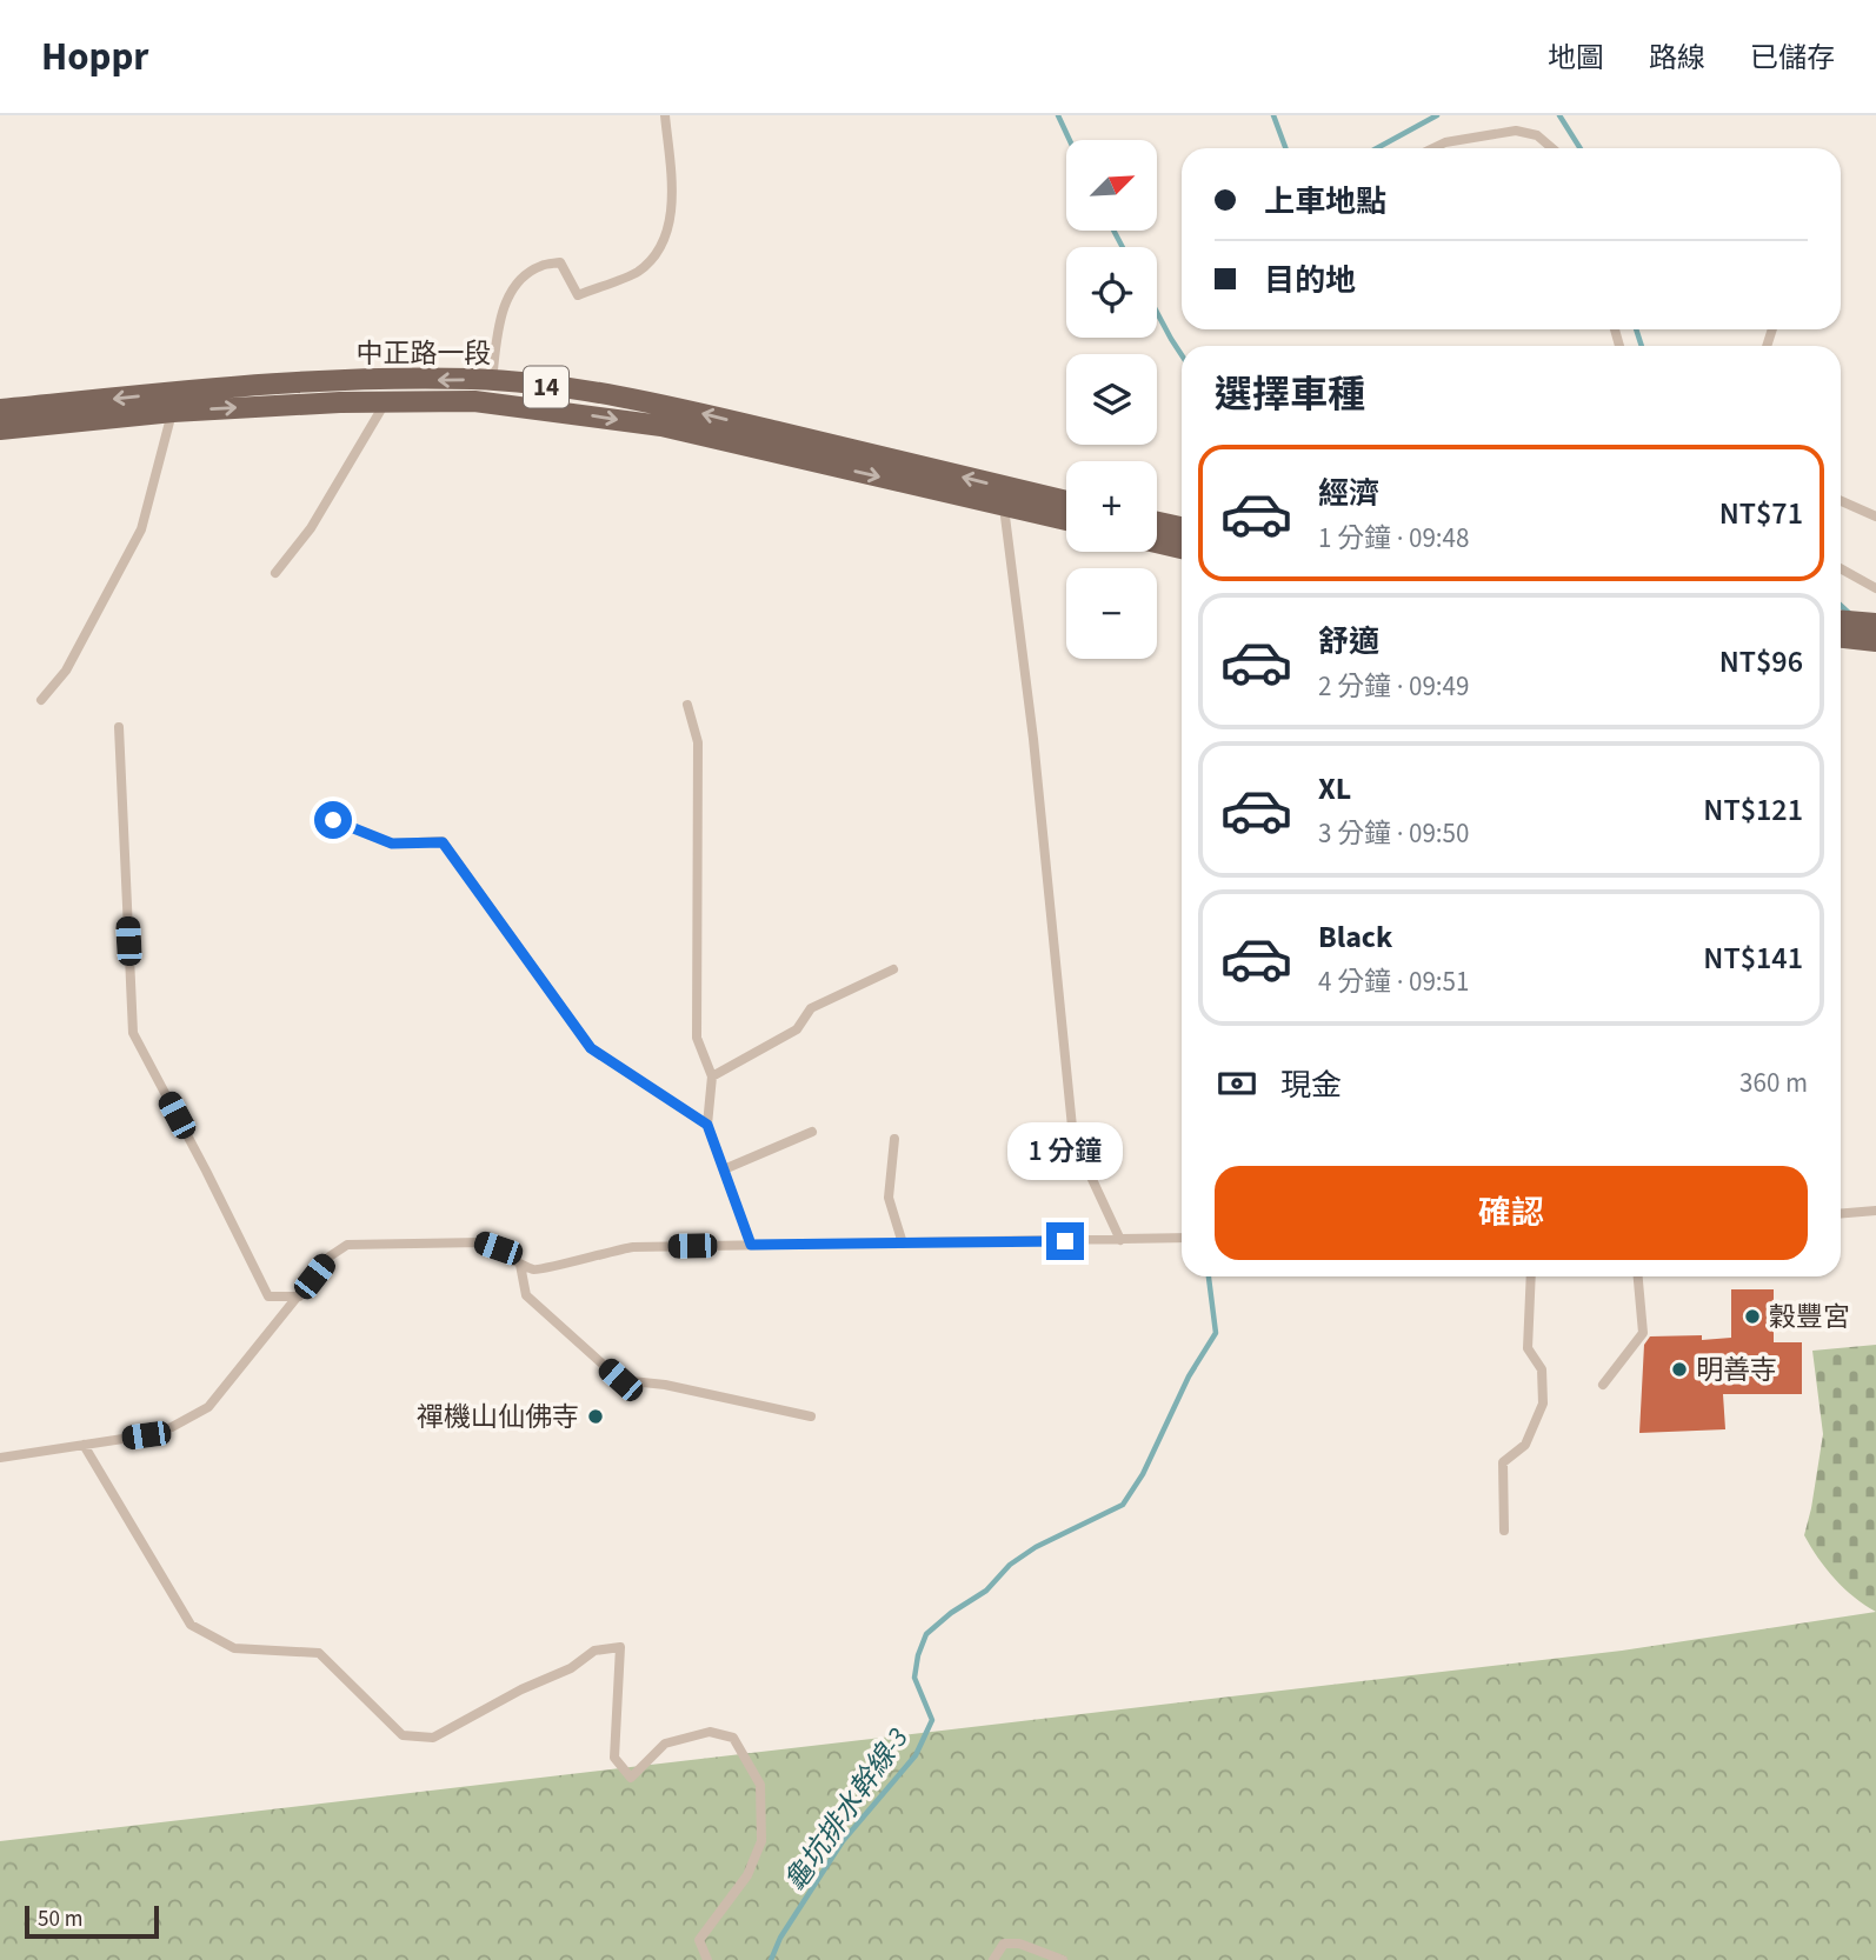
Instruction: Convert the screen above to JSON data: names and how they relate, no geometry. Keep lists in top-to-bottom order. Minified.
{"streets":{"main road":["中正路一段","14"]},"water":["龜坑排水幹線-3"],"places":["穀豐宮","明善寺","禪機山仙佛寺"],"scale_bar":"50 m","north":"top right","page":{"header":"Hoppr","nav":["地圖","路線","已儲存"],"map_buttons":["+","−"],"banner":["上車地點","目的地"],"heading":"選擇車種","list":[{"name":"經濟","note":"1 分鐘 · 09:48","value":"NT$71"},{"name":"舒適","note":"2 分鐘 · 09:49","value":"NT$96"},{"name":"XL","note":"3 分鐘 · 09:50","value":"NT$121"},{"name":"Black","note":"4 分鐘 · 09:51","value":"NT$141"}],"pay":["現金","360 m"],"bubble":"1 分鐘","buttons":"確認","scale":"50 m"}}
